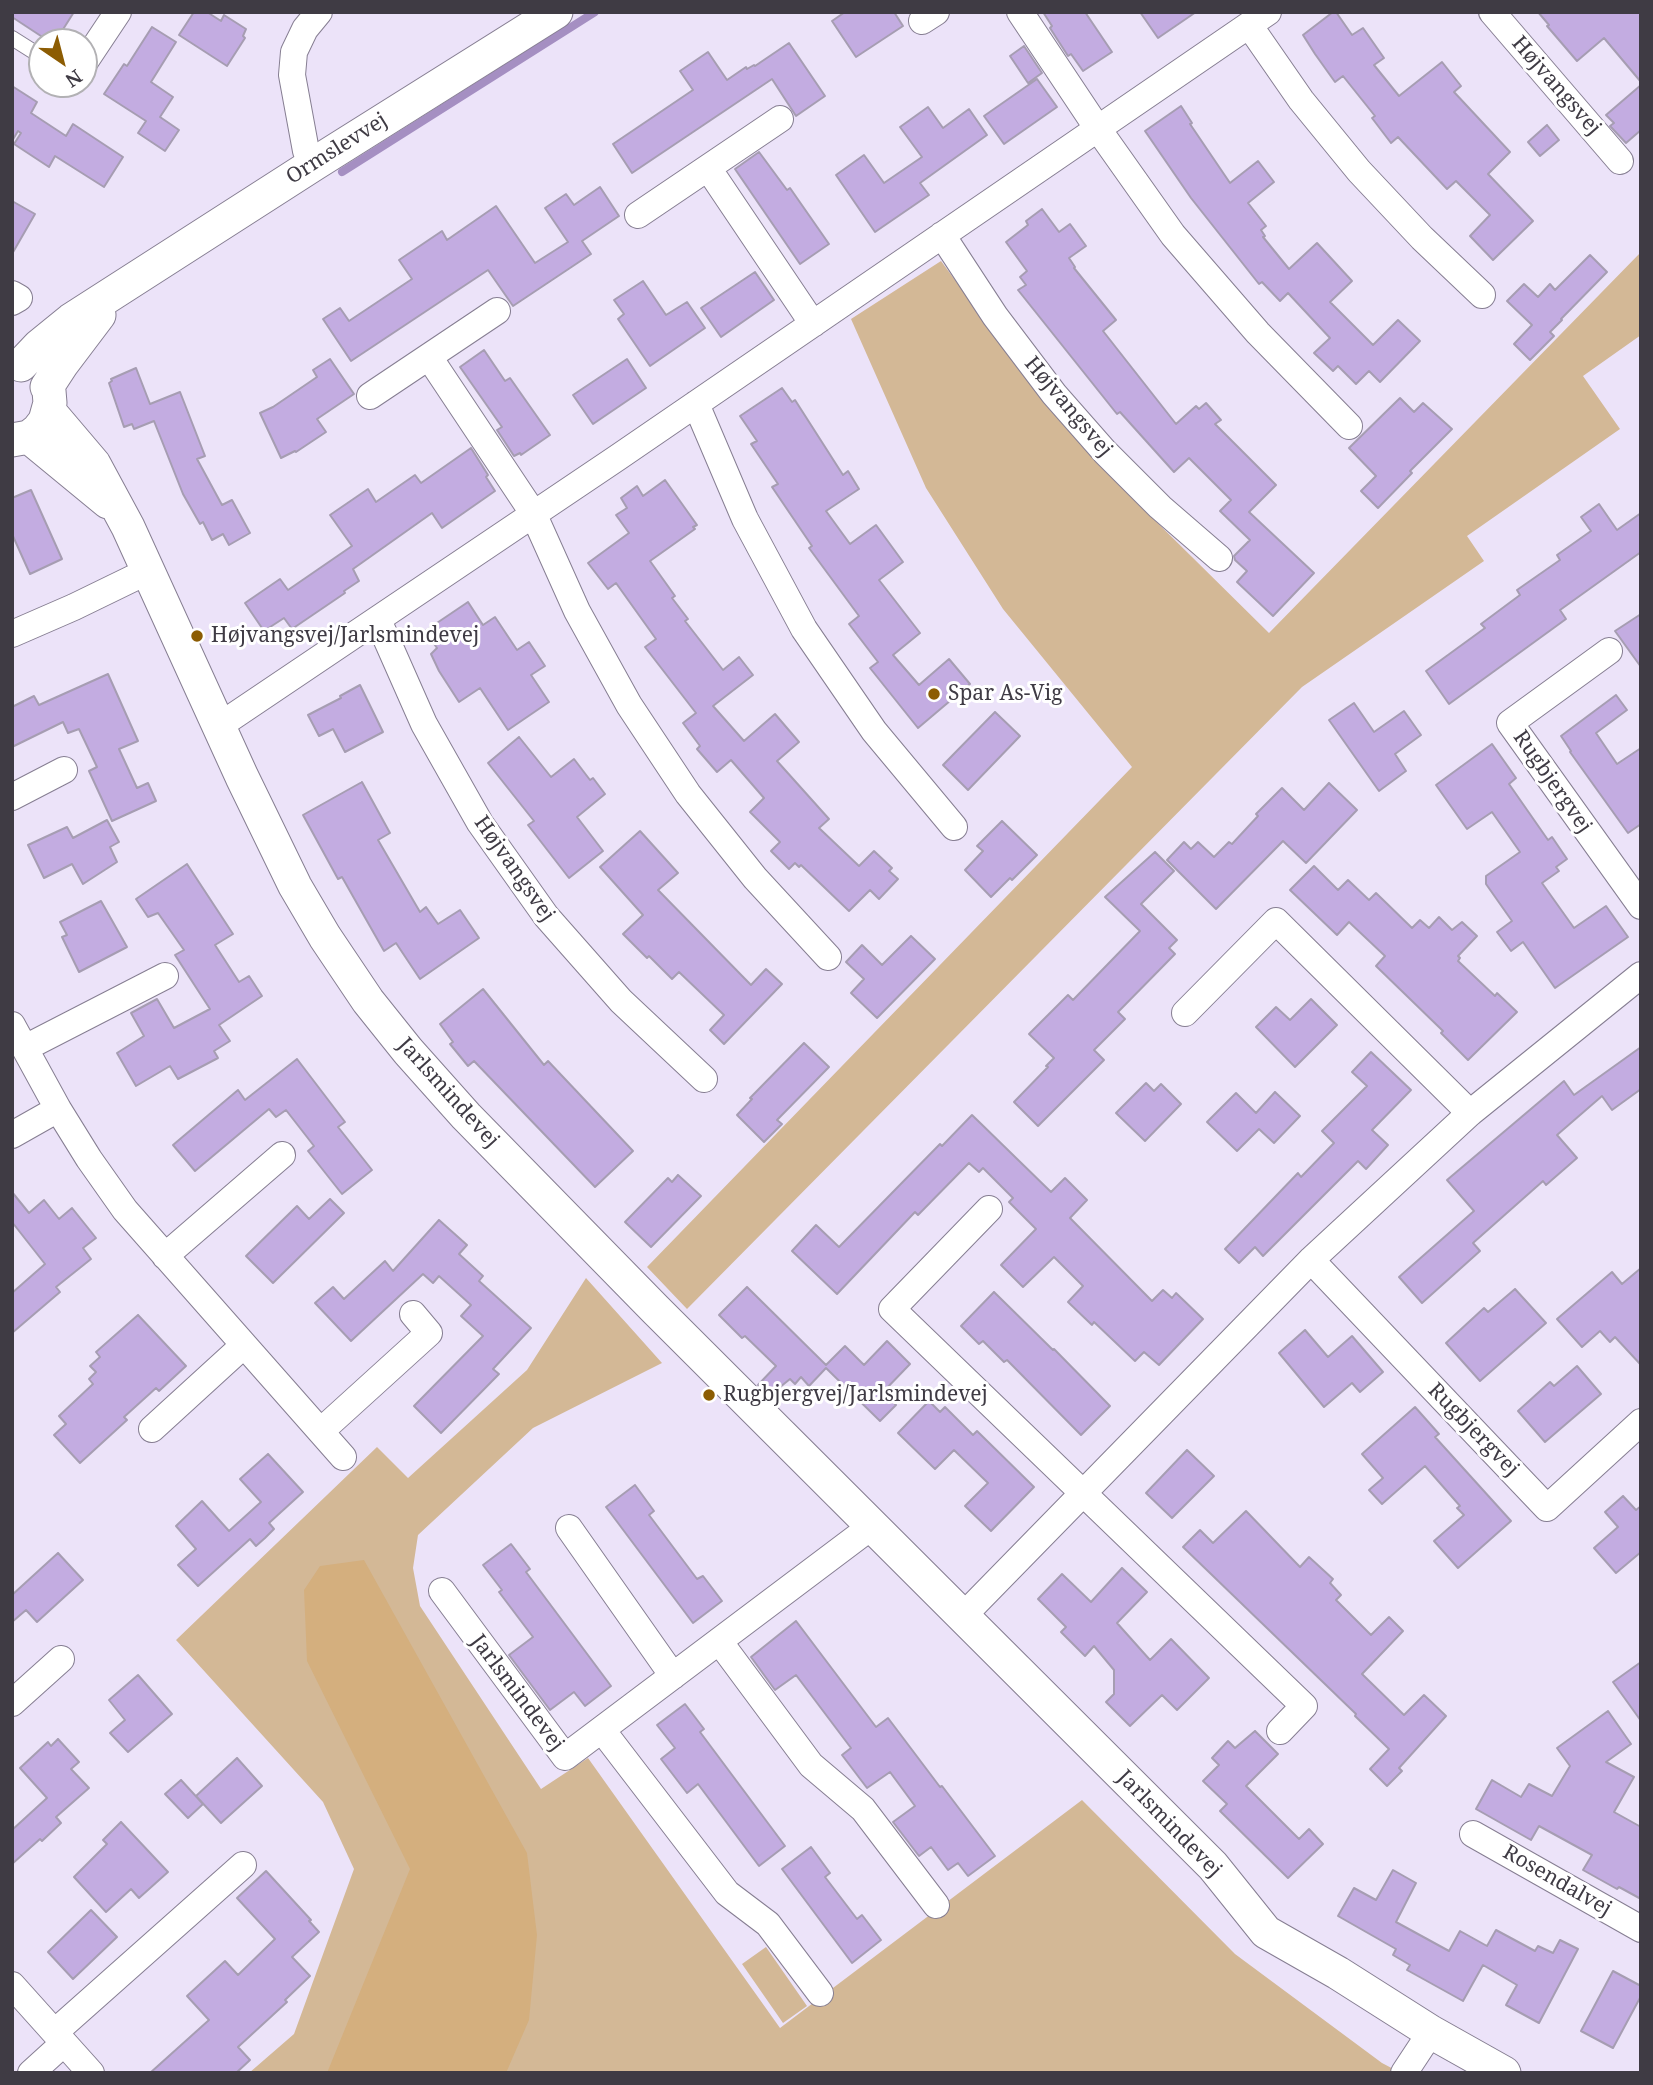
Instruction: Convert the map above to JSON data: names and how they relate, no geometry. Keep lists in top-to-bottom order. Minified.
{"streets":{"street":["Højvangsvej","Ormslevvej","Rugbjergvej","Jarlsmindevej","Rosendalvej"]},"crossings":[["Ormslevvej","Jarlsmindevej"]],"places":["Højvangsvej/Jarlsmindevej","Spar As-Vig","Rugbjergvej/Jarlsmindevej"],"north":"bottom right"}
